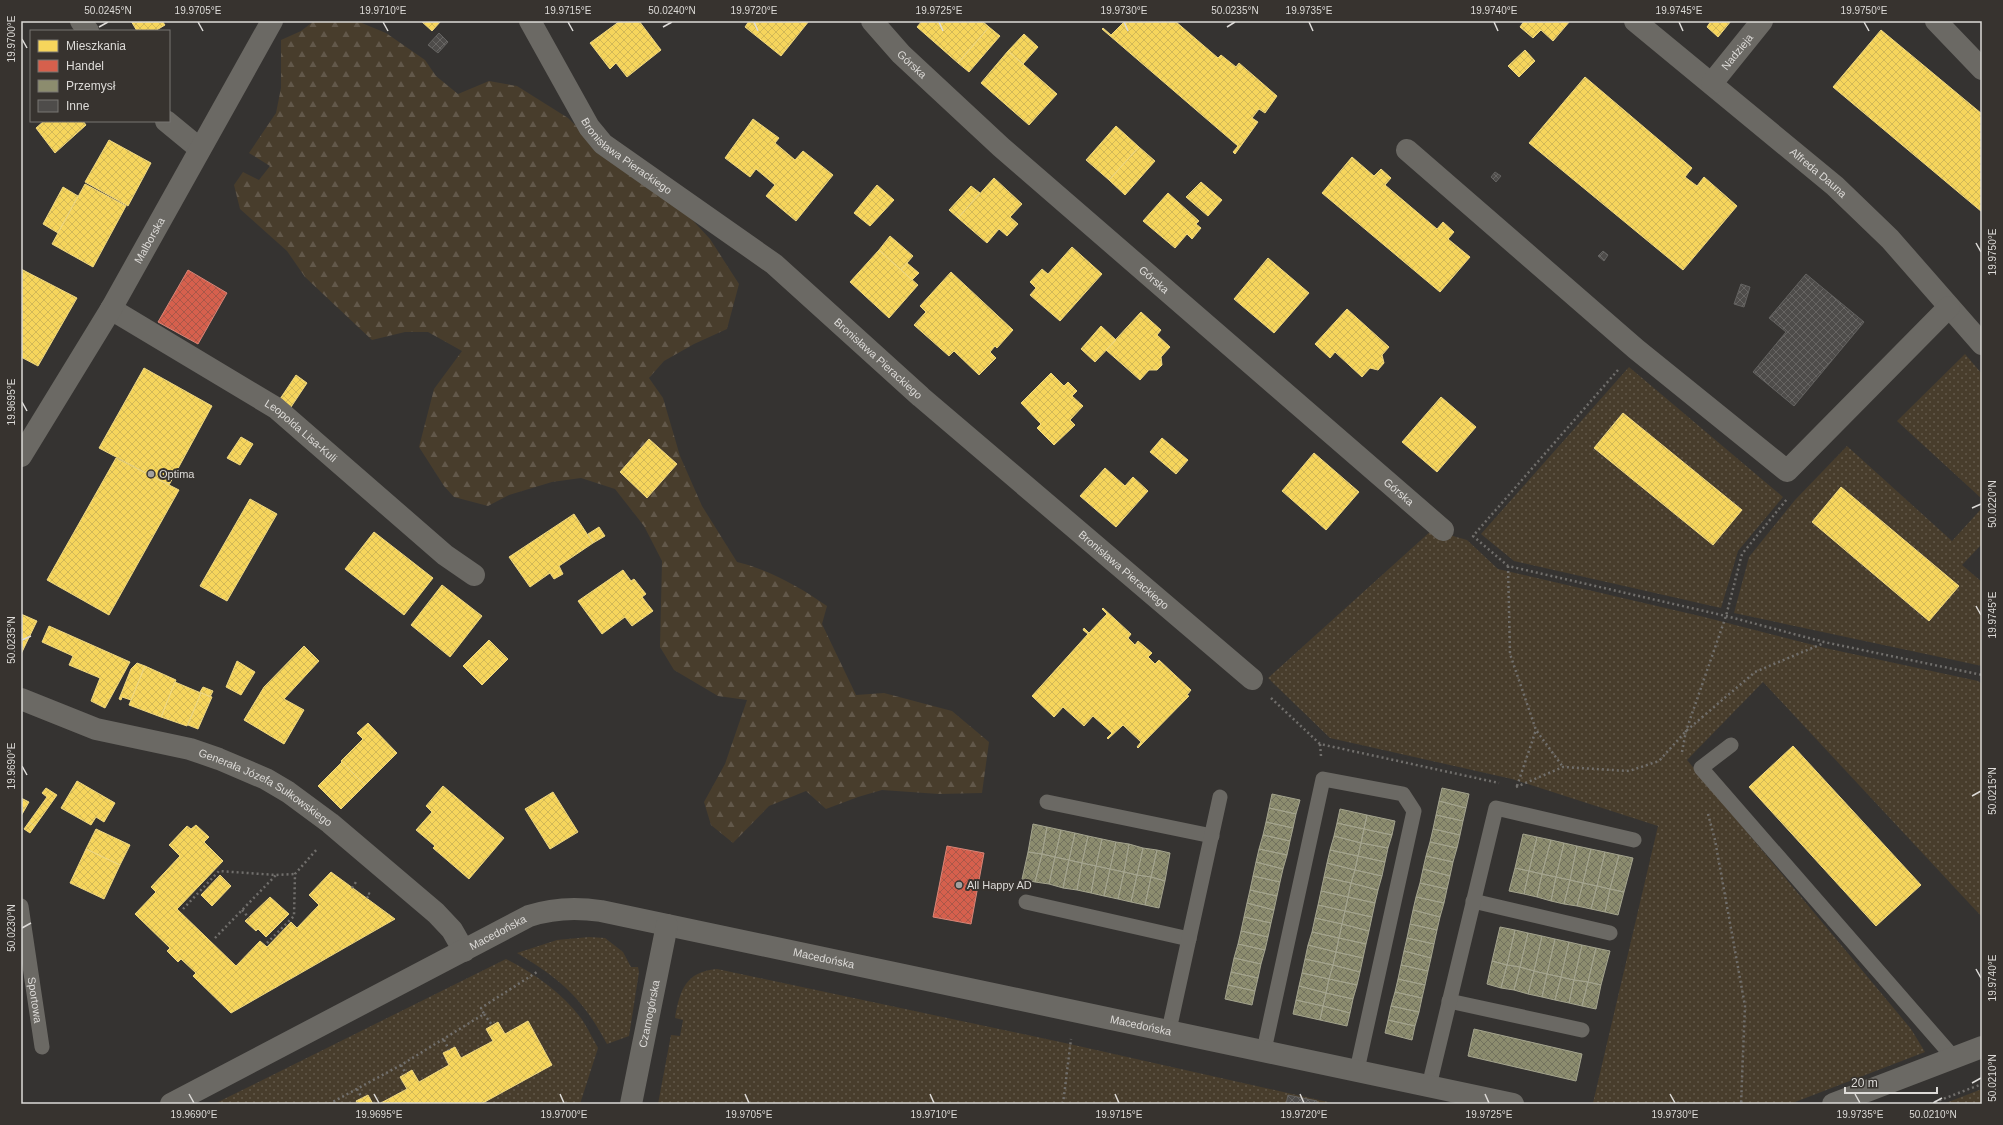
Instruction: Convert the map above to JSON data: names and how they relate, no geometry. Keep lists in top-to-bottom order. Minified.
{"streets":{"street":["Nadzieja","Górska","Bronisława Pierackiego","Alfreda Dauna","Malborska","Leopolda Lisa-Kuli","Generała Józefa Sułkowskiego","Macedońska","Czarnogórska"],"lane":["Sportowa"]},"crossings":[["Nadzieja","Alfreda Dauna"],["Malborska","Leopolda Lisa-Kuli"],["Generała Józefa Sułkowskiego","Macedońska"],["Macedońska","Czarnogórska"]],"places":["Optima","All Happy AD"],"legend":["Mieszkania","Handel","Przemysł","Inne"],"scale_bar":"20 m","coordinates":["50.0245°N","19.9705°E","19.9710°E","19.9715°E","50.0240°N","19.9720°E","19.9725°E","19.9730°E","50.0235°N","19.9735°E","19.9740°E","19.9745°E","19.9750°E","19.9700°E","19.9695°E","50.0220°N","19.9690°E","50.0215°N","50.0230°N","50.0210°N"]}
